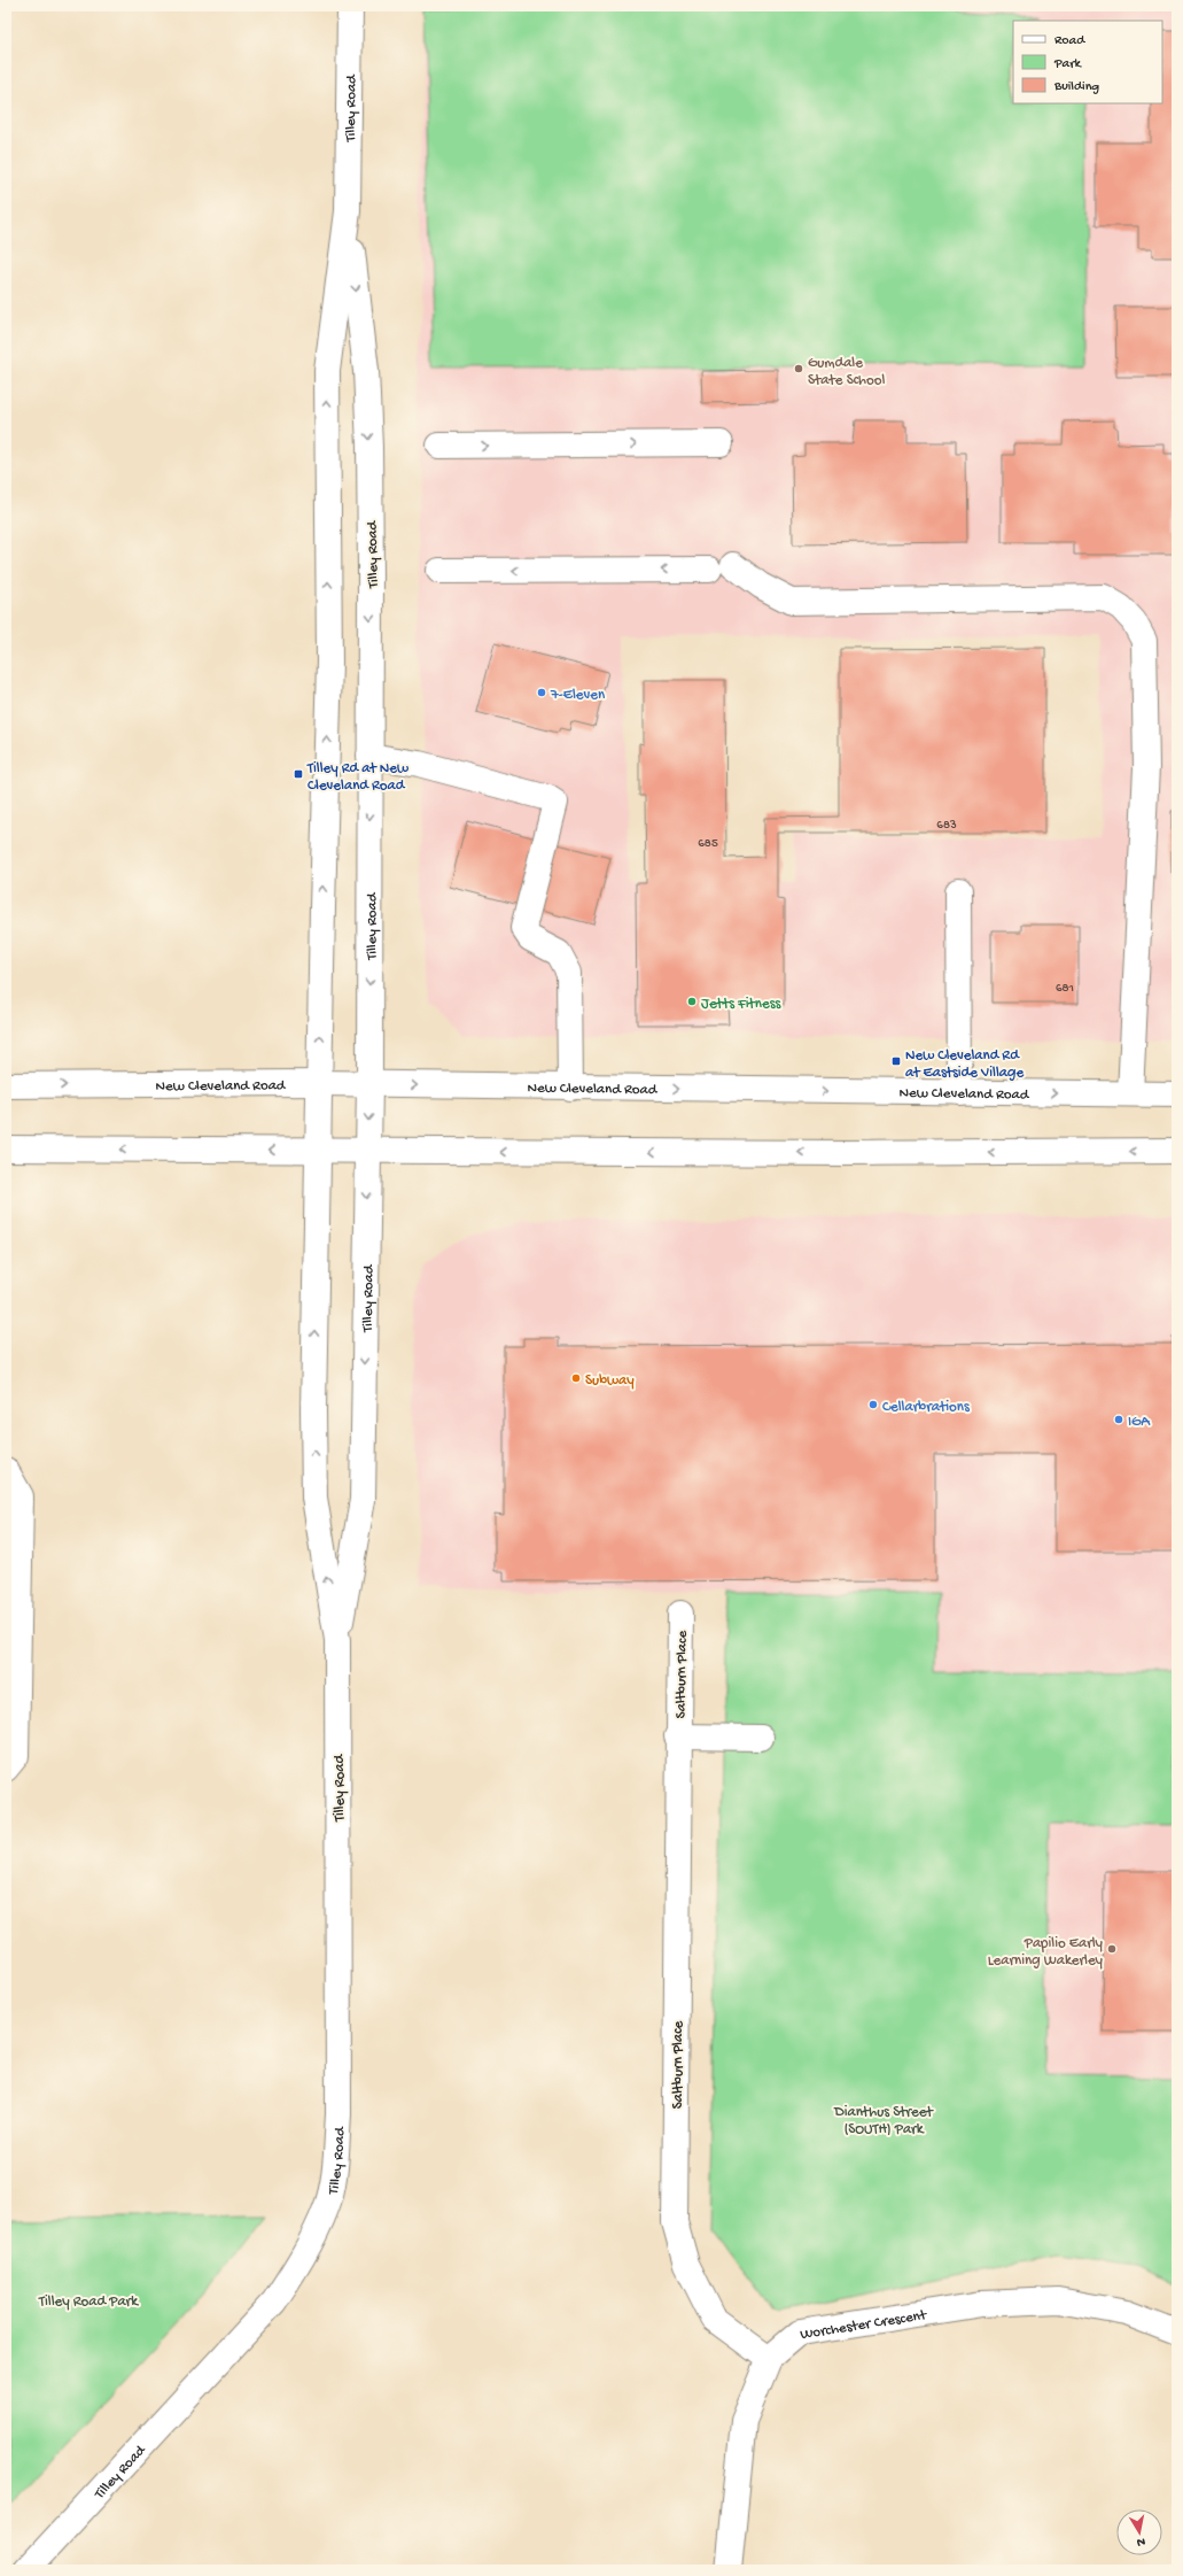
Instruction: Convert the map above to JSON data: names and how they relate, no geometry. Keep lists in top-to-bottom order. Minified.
{"streets":{"street":["Tilley Road","New Cleveland Road","Saltburn Place","Worchester Crescent"]},"crossings":[["Tilley Road","New Cleveland Road"],["Saltburn Place","Worchester Crescent"]],"parks":["Dianthus Street (SOUTH) Park","Tilley Road Park"],"places":{"other":["Gumdale State School","7-Eleven","Jetts Fitness","Subway","Cellarbrations","IGA","Papilio Early Learning Wakerley"],"transit":["Tilley Rd at New Cleveland Road","New Cleveland Rd at Eastside Village"]},"house_numbers":["683","685","681"],"legend":["Road","Park","Building"],"north":"bottom"}
